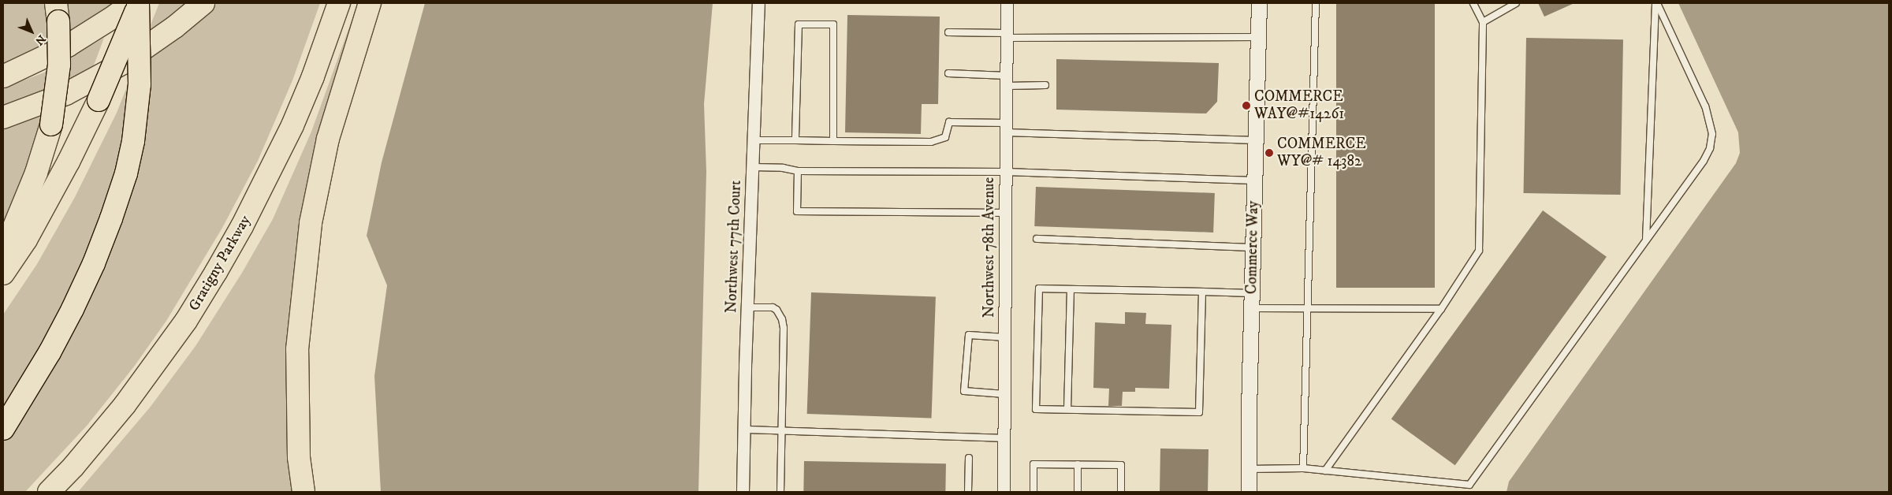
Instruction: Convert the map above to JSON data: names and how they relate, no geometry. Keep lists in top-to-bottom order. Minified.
{"streets":{"highway":["Gratigny Parkway"],"street":["Northwest 77th Court","Northwest 78th Avenue","Commerce Way"]},"places":["COMMERCE WAY@#14261","COMMERCE WY@# 14382"],"north":"bottom right"}
